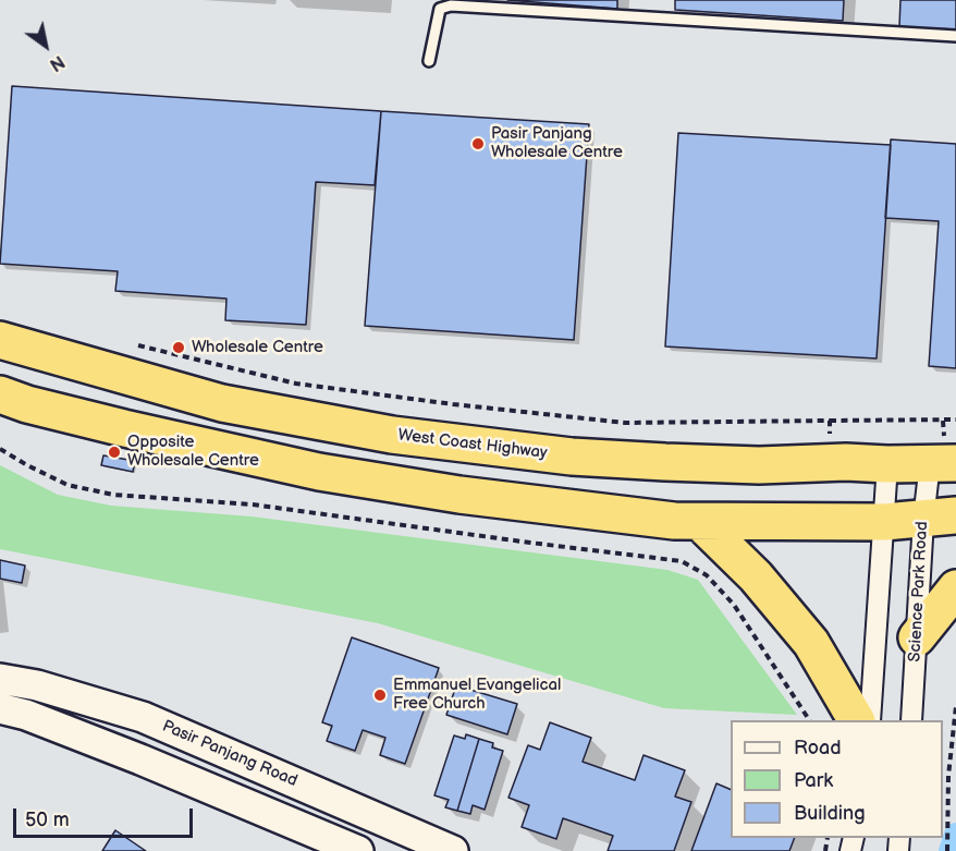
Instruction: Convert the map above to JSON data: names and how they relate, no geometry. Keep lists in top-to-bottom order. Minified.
{"streets":{"highway":["West Coast Highway"],"main road":["Pasir Panjang Road"],"street":["Science Park Road"]},"crossings":[["West Coast Highway","Science Park Road"]],"places":["Pasir Panjang Wholesale Centre","Wholesale Centre","Opposite Wholesale Centre","Emmanuel Evangelical Free Church"],"legend":["Road","Park","Building"],"scale_bar":"50 m","north":"bottom right"}
